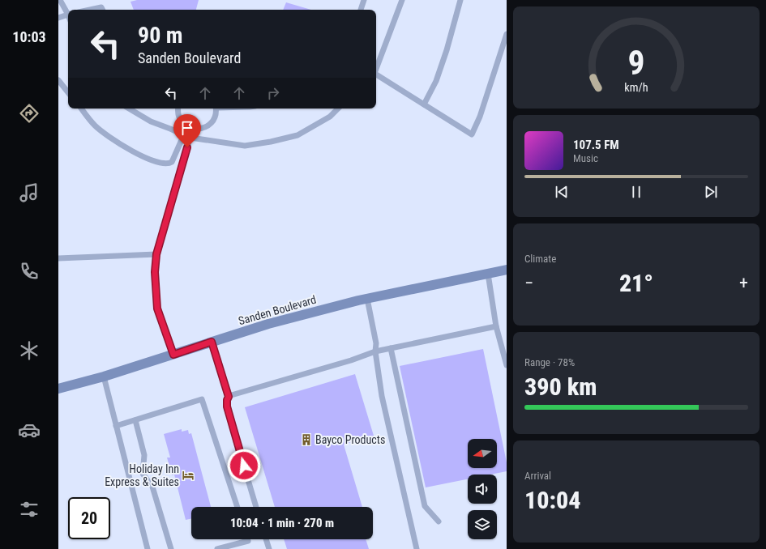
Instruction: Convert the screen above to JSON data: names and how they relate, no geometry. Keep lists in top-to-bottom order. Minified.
{"streets":{"street":["Sanden Boulevard"]},"places":{"building":["Bayco Products"],"hotel":["Holiday Inn Express & Suites"]},"north":"left","page":{"tabs":"10:03","turn":["90 m","Sanden Boulevard"],"song":["107.5 FM","Music"],"tile":["Climate",["Range · 78%","390 km"],["Arrival","10:04"]],"heat":["−","21°","+"],"limit":"20","trip":"10:04 · 1 min · 270 m","gauge":["9","km/h"]}}
